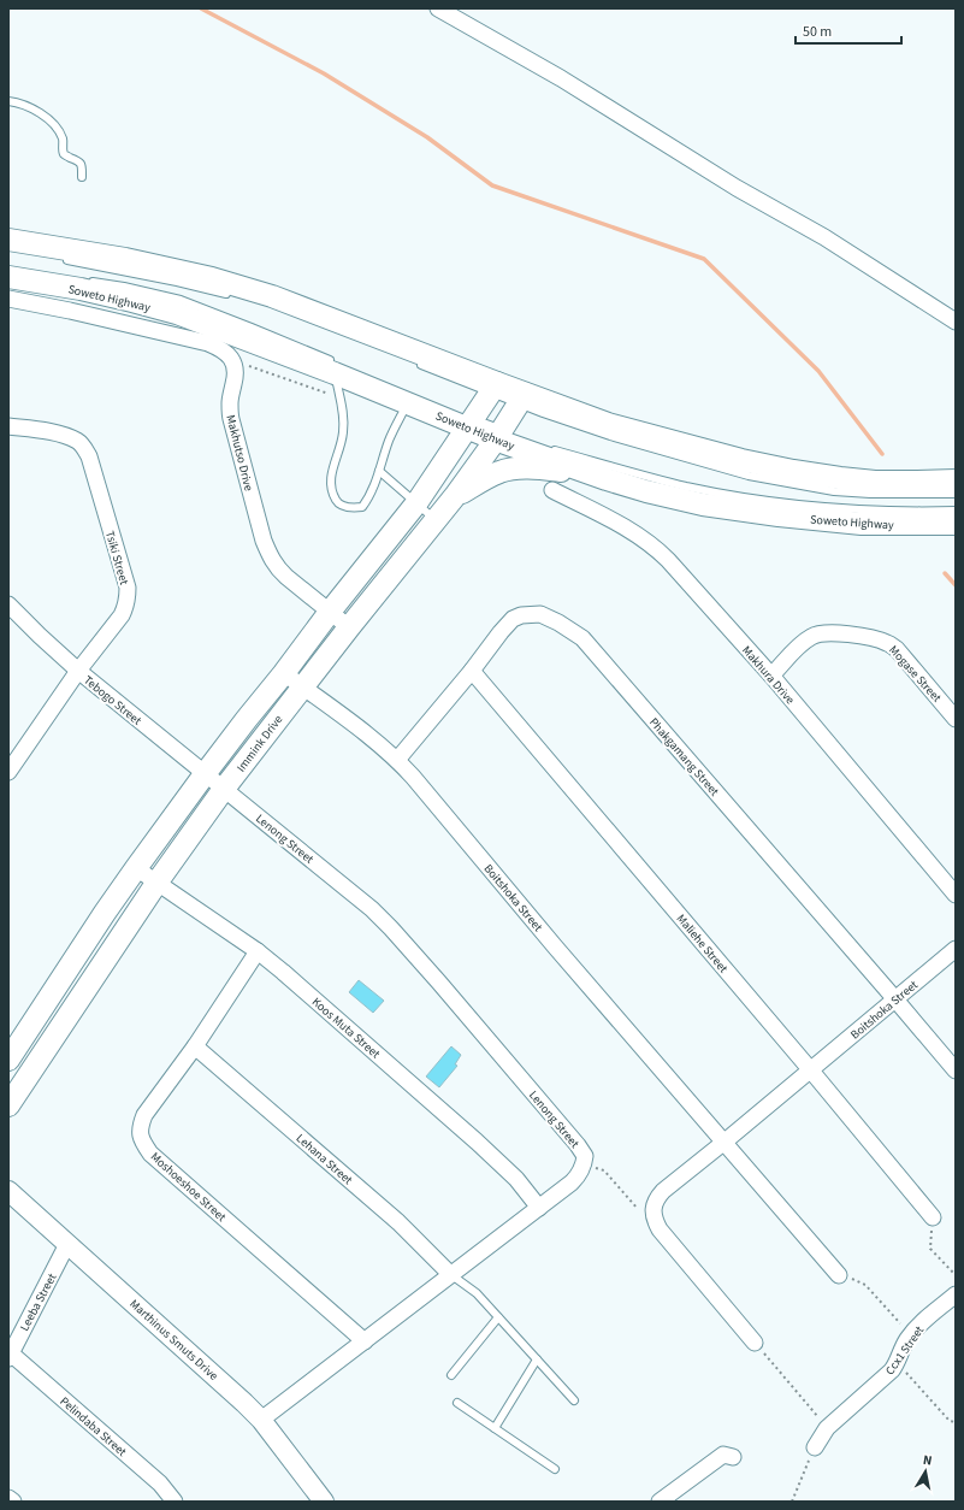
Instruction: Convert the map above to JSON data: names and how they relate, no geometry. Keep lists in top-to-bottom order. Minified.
{"streets":{"main road":["Soweto Highway","Immink Drive"],"street":["Makhutso Drive","Tsiki Street","Mogase Street","Makhura Drive","Tebogo Street","Phakgamang Street","Lenong Street","Boitshoka Street","Maliehe Street","Koos Muta Street","Lehana Street","Moshoeshoe Street","Leeba Street","Marthinus Smuts Drive","Ccx1 Street","Pelindaba Street"]},"crossings":[["Soweto Highway","Immink Drive"],["Makhutso Drive","Immink Drive"],["Tsiki Street","Tebogo Street"],["Mogase Street","Makhura Drive"],["Tebogo Street","Immink Drive"],["Tebogo Street","Lenong Street"],["Immink Drive","Lenong Street"],["Immink Drive","Boitshoka Street"],["Immink Drive","Koos Muta Street"],["Phakgamang Street","Boitshoka Street"],["Phakgamang Street","Maliehe Street"],["Lenong Street","Koos Muta Street"],["Lenong Street","Lehana Street"],["Lenong Street","Moshoeshoe Street"],["Lenong Street","Marthinus Smuts Drive"],["Boitshoka Street","Maliehe Street"],["Koos Muta Street","Moshoeshoe Street"],["Lehana Street","Moshoeshoe Street"],["Leeba Street","Marthinus Smuts Drive"],["Leeba Street","Pelindaba Street"]],"scale_bar":"50 m","north":"top"}
